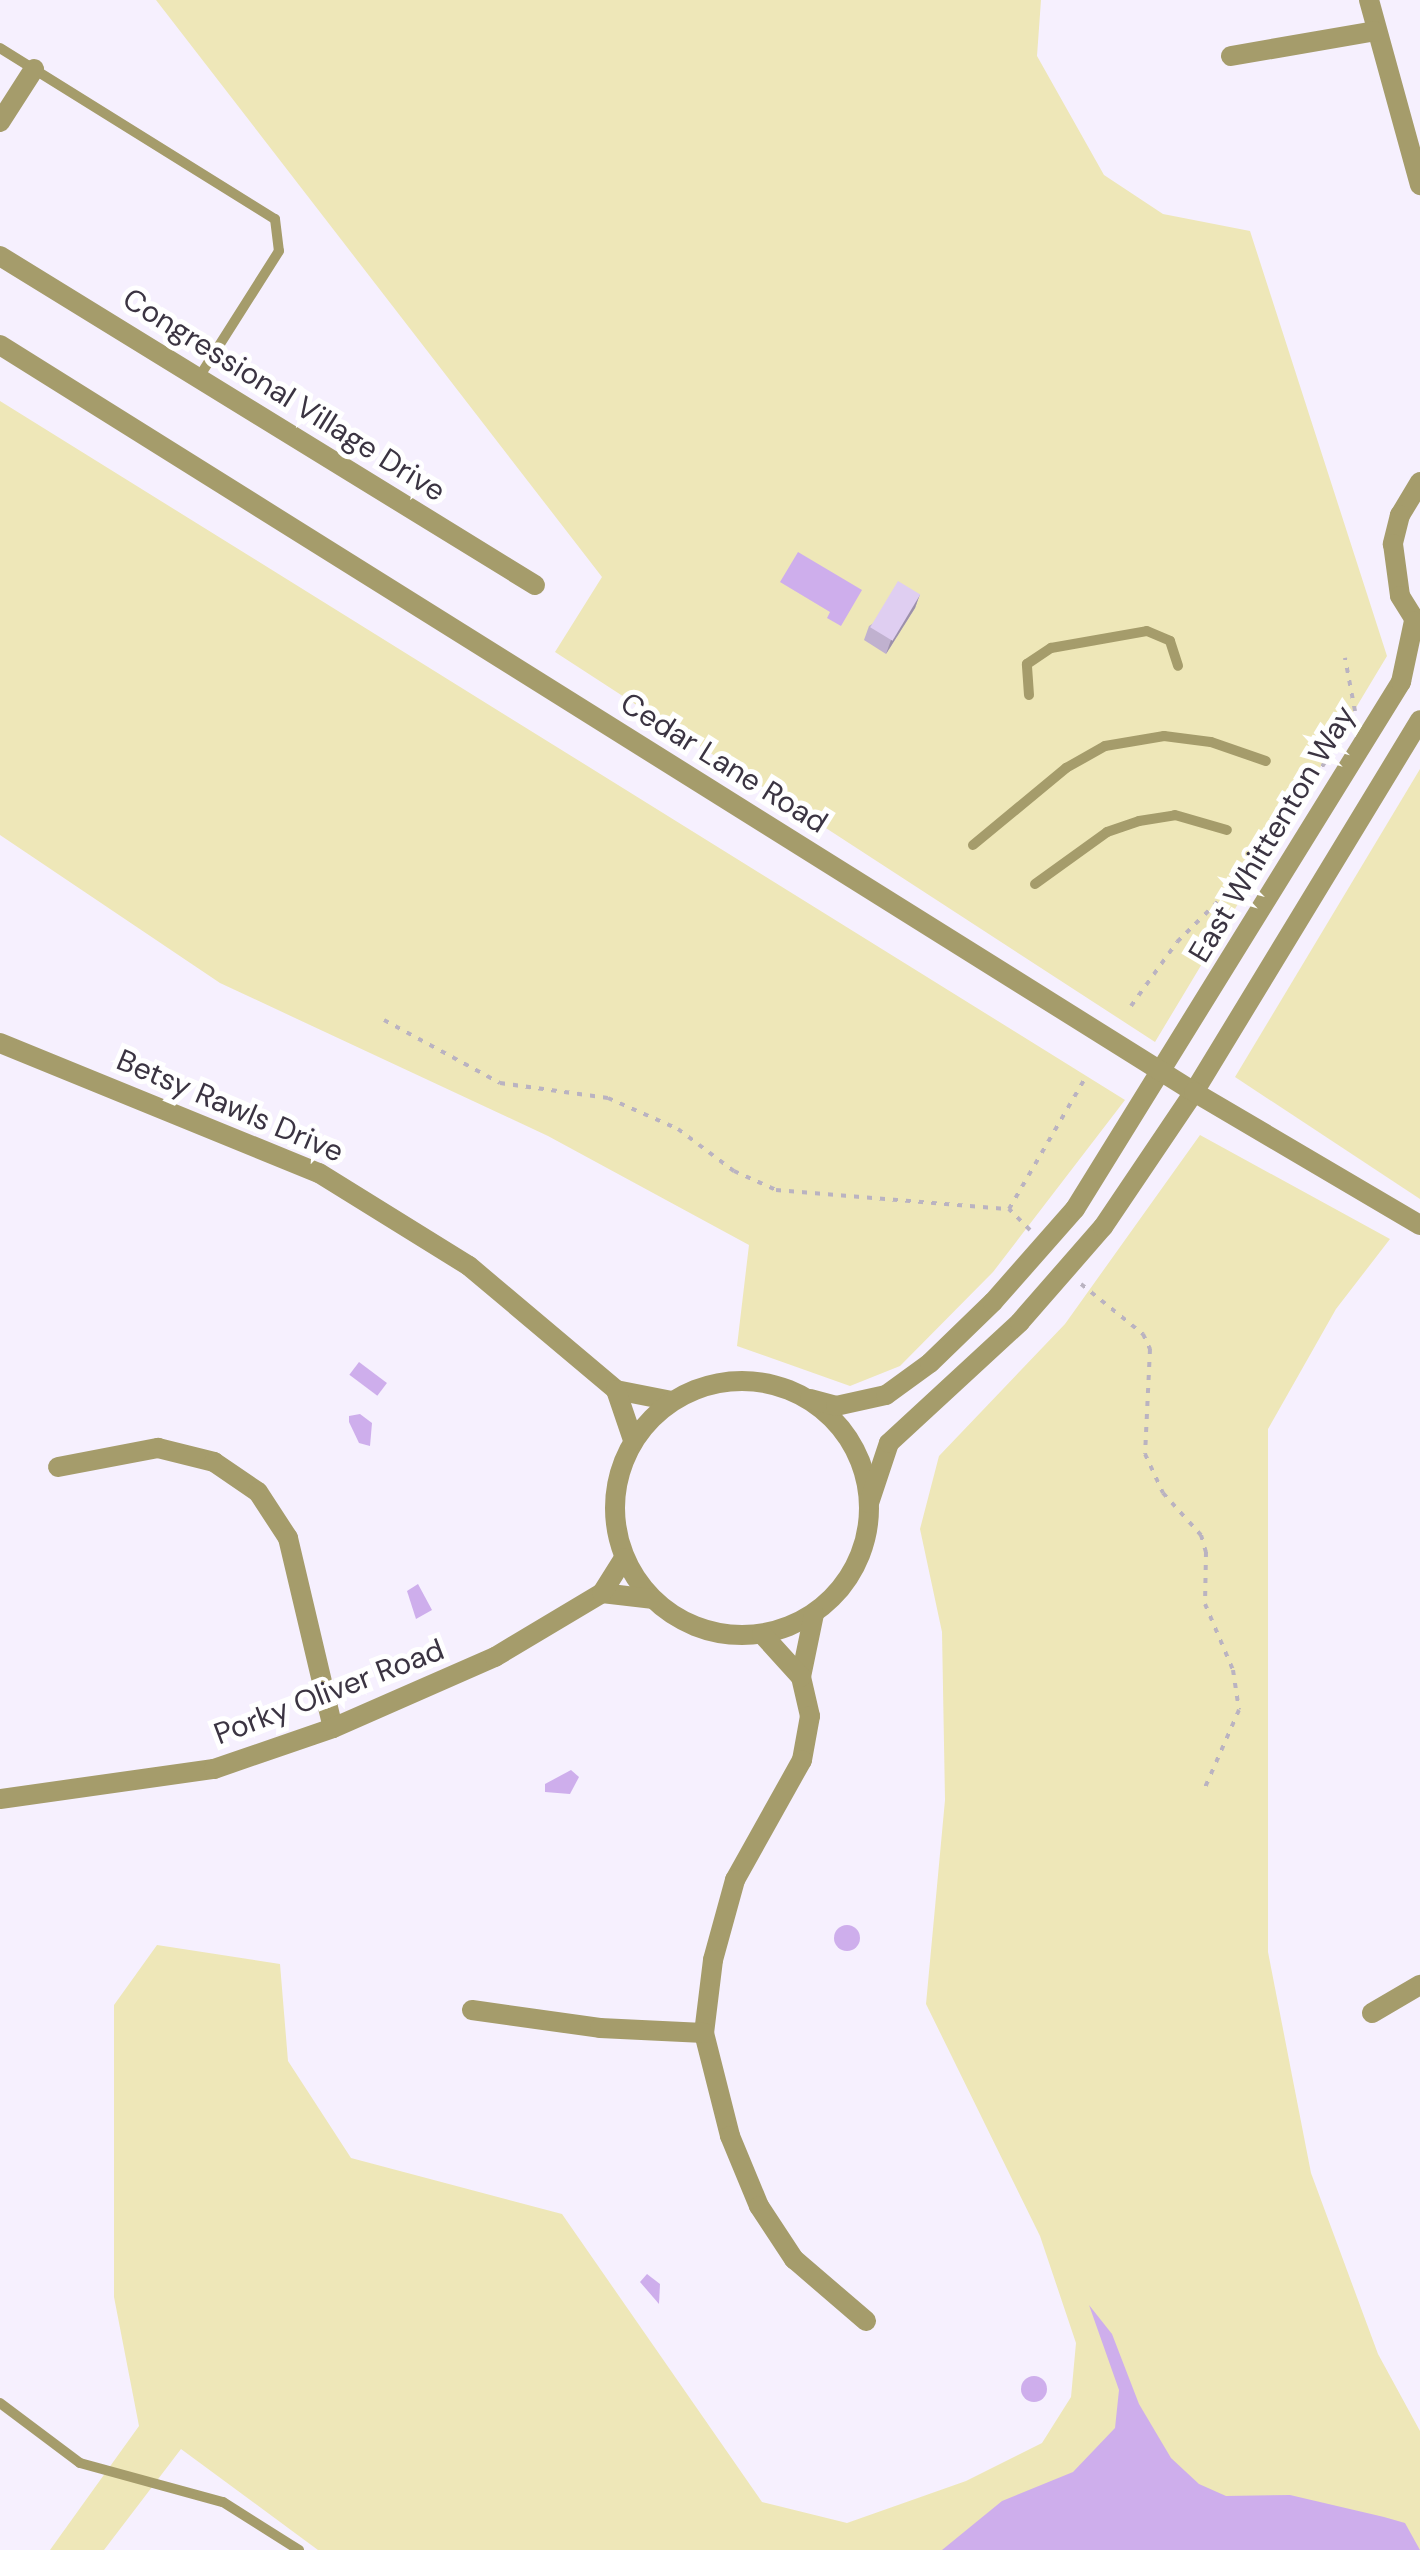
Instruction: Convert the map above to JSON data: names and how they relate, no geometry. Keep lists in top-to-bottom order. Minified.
{"streets":{"street":["Congressional Village Drive","Cedar Lane Road","East Whittenton Way","Betsy Rawls Drive","Porky Oliver Road"]},"crossings":[["Cedar Lane Road","East Whittenton Way"],["East Whittenton Way","Betsy Rawls Drive"],["East Whittenton Way","Porky Oliver Road"],["Betsy Rawls Drive","Porky Oliver Road"]]}
